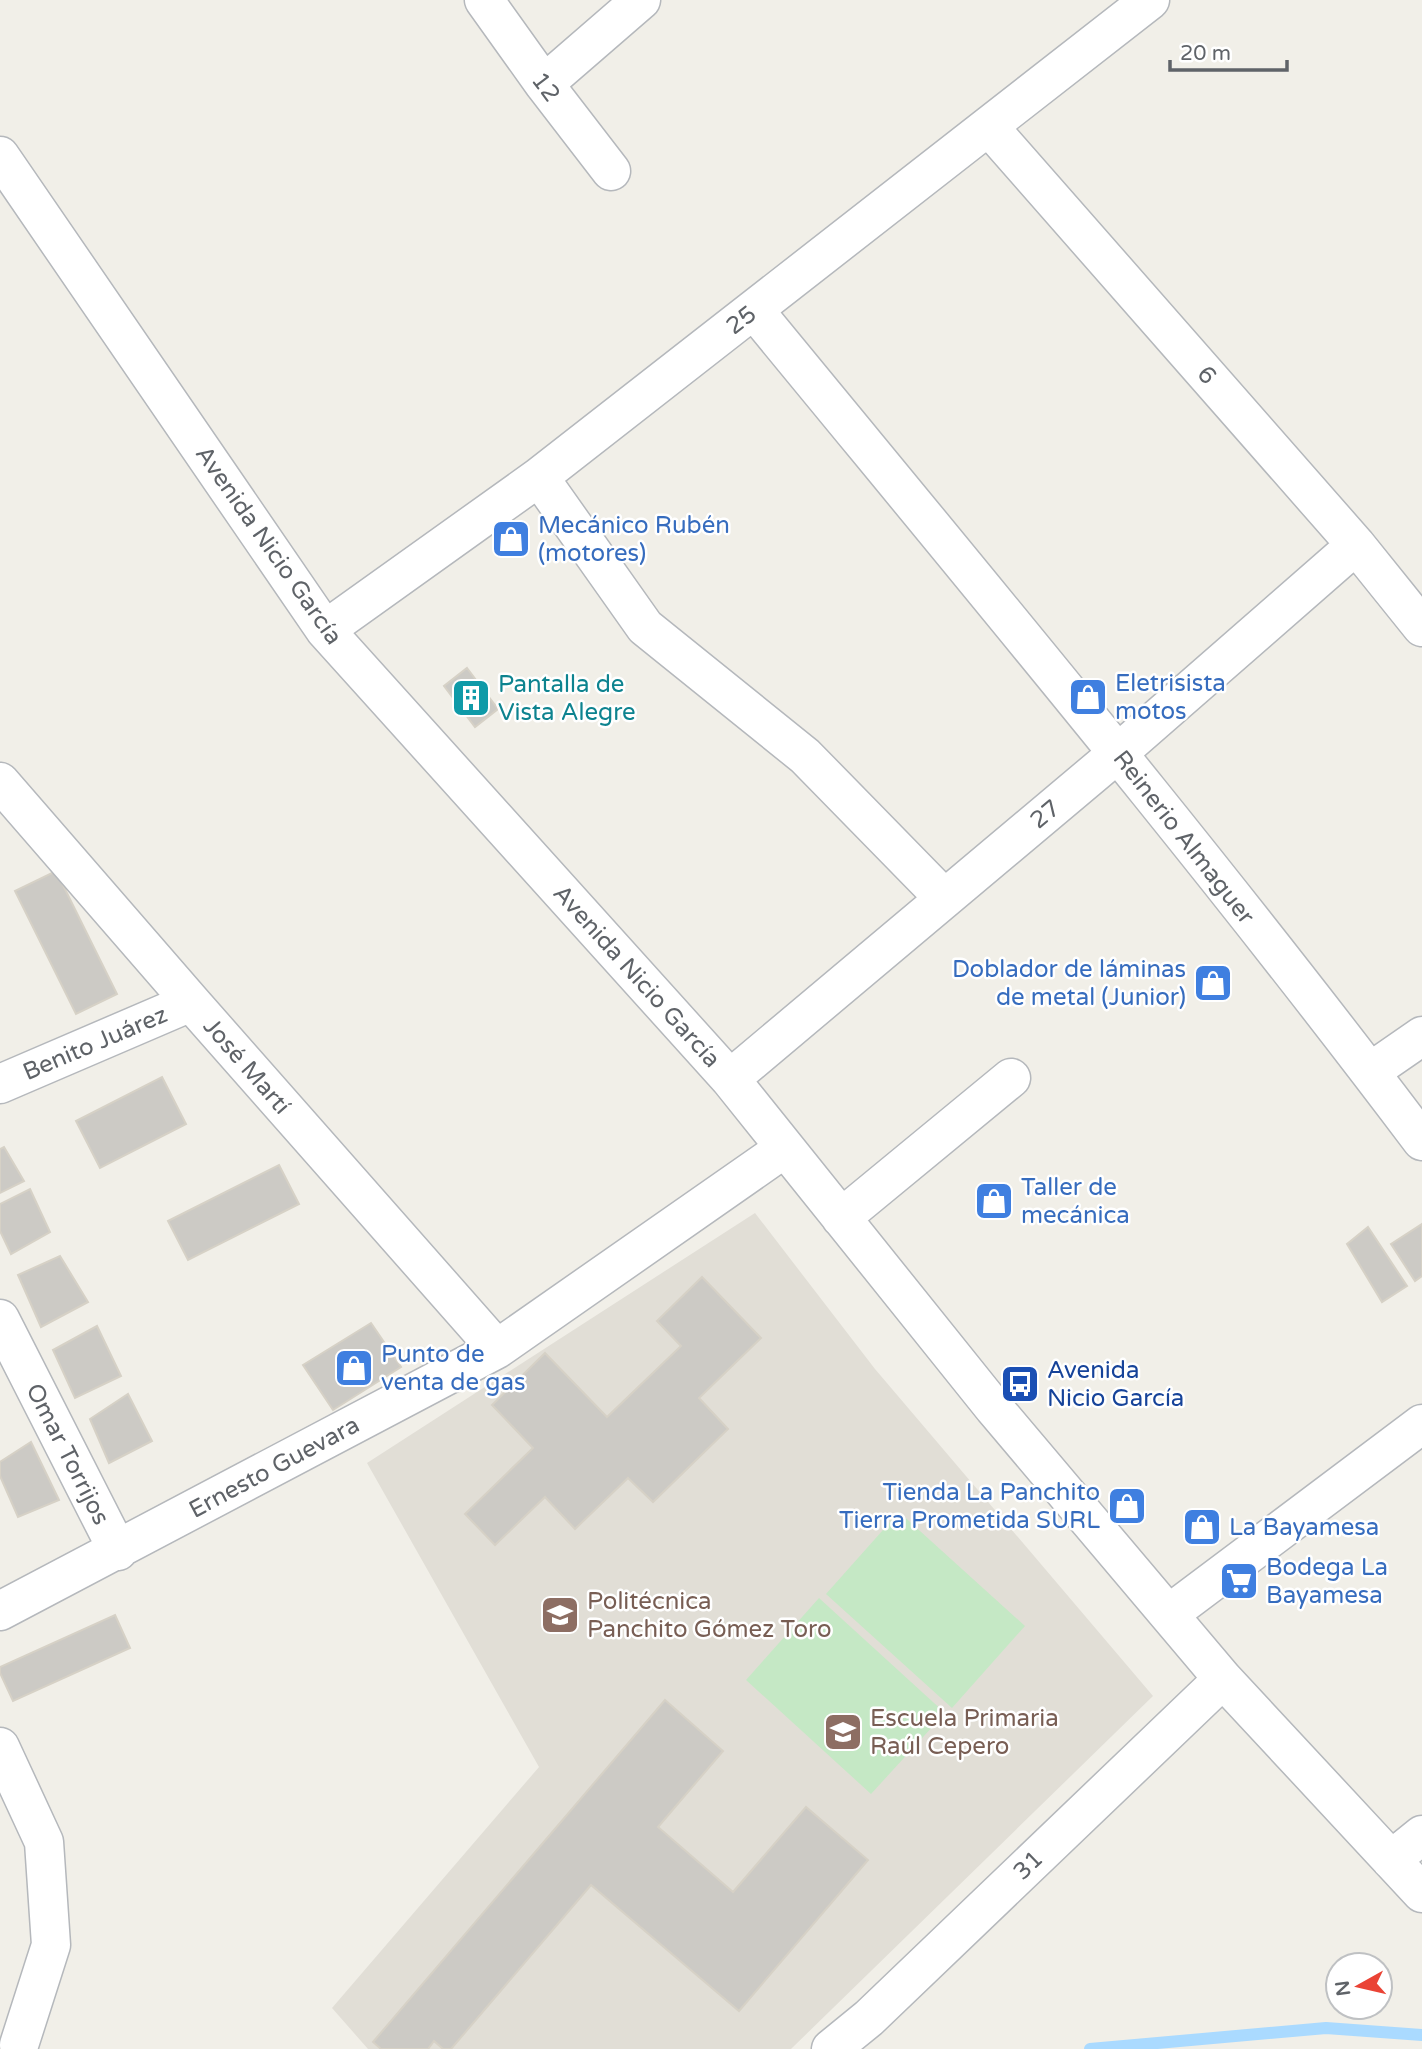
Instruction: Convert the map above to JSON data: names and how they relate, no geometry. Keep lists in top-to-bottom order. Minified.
{"streets":{"street":["12","25","6","Avenida Nicio García","27","Reinerio Almaguer","Benito Juárez","José Martí","Omar Torrijos","Ernesto Guevara","31"]},"crossings":[["25","6"],["25","Avenida Nicio García"],["25","Reinerio Almaguer"],["6","27"],["Avenida Nicio García","27"],["Avenida Nicio García","Ernesto Guevara"],["Avenida Nicio García","31"],["27","Reinerio Almaguer"],["Benito Juárez","José Martí"],["José Martí","Ernesto Guevara"],["Omar Torrijos","Ernesto Guevara"]],"places":{"shop":["Mecánico Rubén (motores)","Eletrisista motos","Doblador de láminas de metal (Junior)","Taller de mecánica","Punto de venta de gas","Tienda La Panchito Tierra Prometida SURL","La Bayamesa"],"building":["Pantalla de Vista Alegre"],"bus stop":["Avenida Nicio García"],"supermarket":["Bodega La Bayamesa"],"school or university":["Politécnica Panchito Gómez Toro","Escuela Primaria Raúl Cepero"]},"scale_bar":"20 m","north":"left"}
